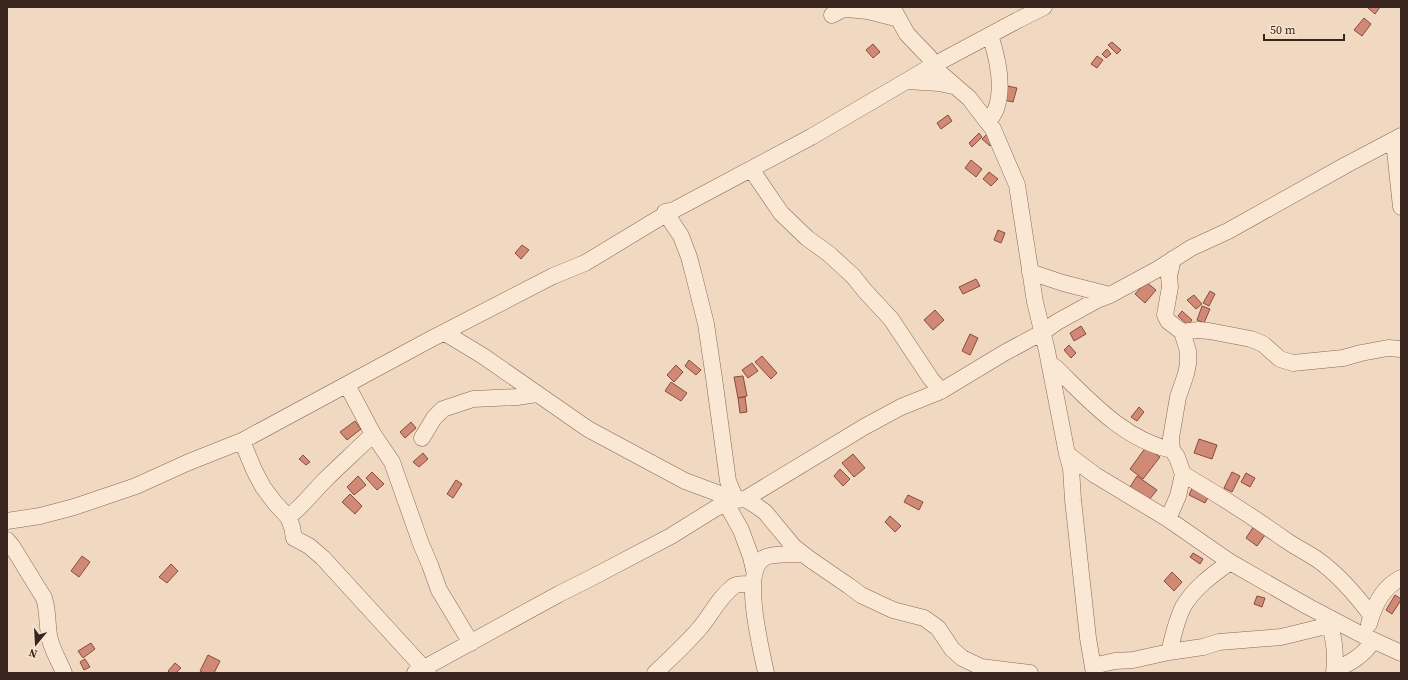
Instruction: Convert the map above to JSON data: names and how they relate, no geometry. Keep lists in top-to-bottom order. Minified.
{"scale_bar":"50 m","north":"bottom"}
